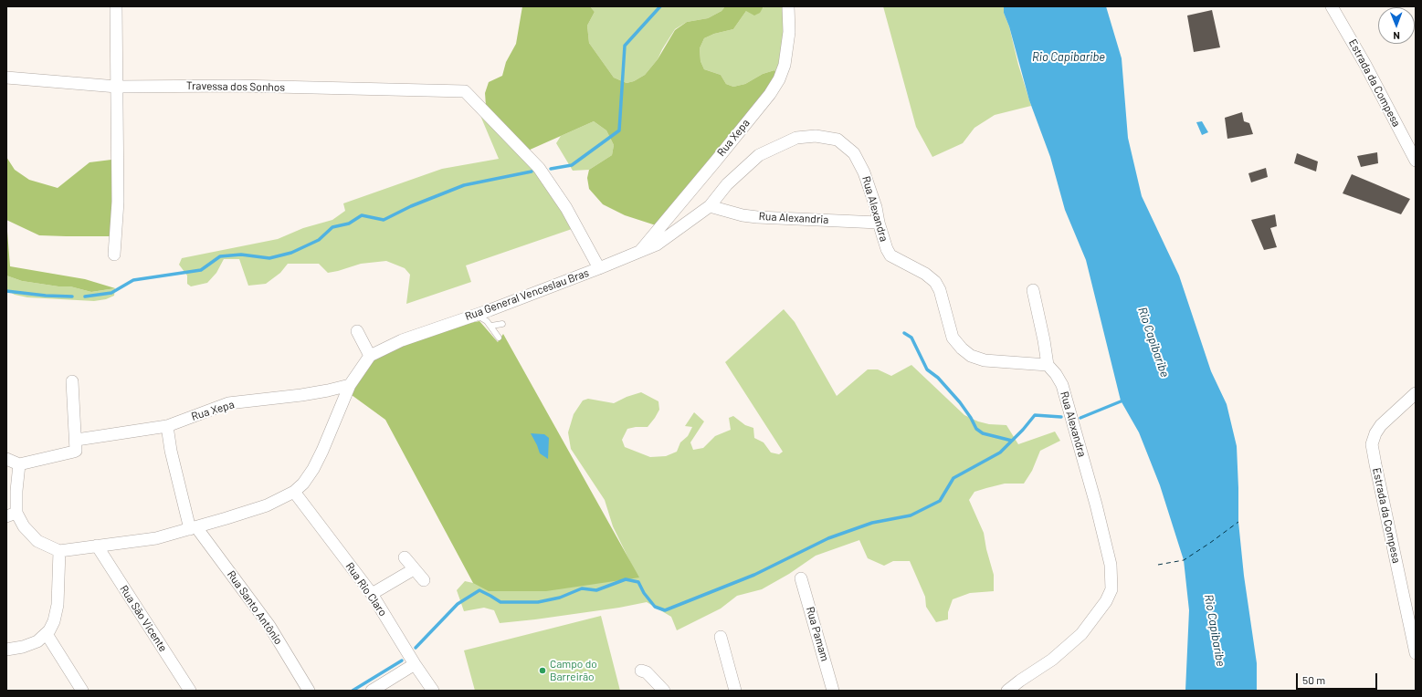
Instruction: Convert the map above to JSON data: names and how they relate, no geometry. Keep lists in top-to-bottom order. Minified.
{"streets":{"street":["Estrada da Compesa","Travessa dos Sonhos","Rua Xepa","Rua Alexandra","Rua Alexandria","Rua General Venceslau Bras","Rua Rio Claro","Rua Santo Antônio","Rua São Vicente","Rua Pamam"]},"crossings":[["Travessa dos Sonhos","Rua General Venceslau Bras"],["Rua Xepa","Rua General Venceslau Bras"],["Rua Alexandra","Rua Alexandria"],["Rua Alexandra","Rua General Venceslau Bras"],["Rua Alexandria","Rua General Venceslau Bras"],["Rua General Venceslau Bras","Rua Rio Claro"],["Rua General Venceslau Bras","Rua Santo Antônio"],["Rua General Venceslau Bras","Rua São Vicente"]],"water":["Rio Capibaribe"],"places":["Campo do Barreirão"],"scale_bar":"50 m","north":"bottom"}
